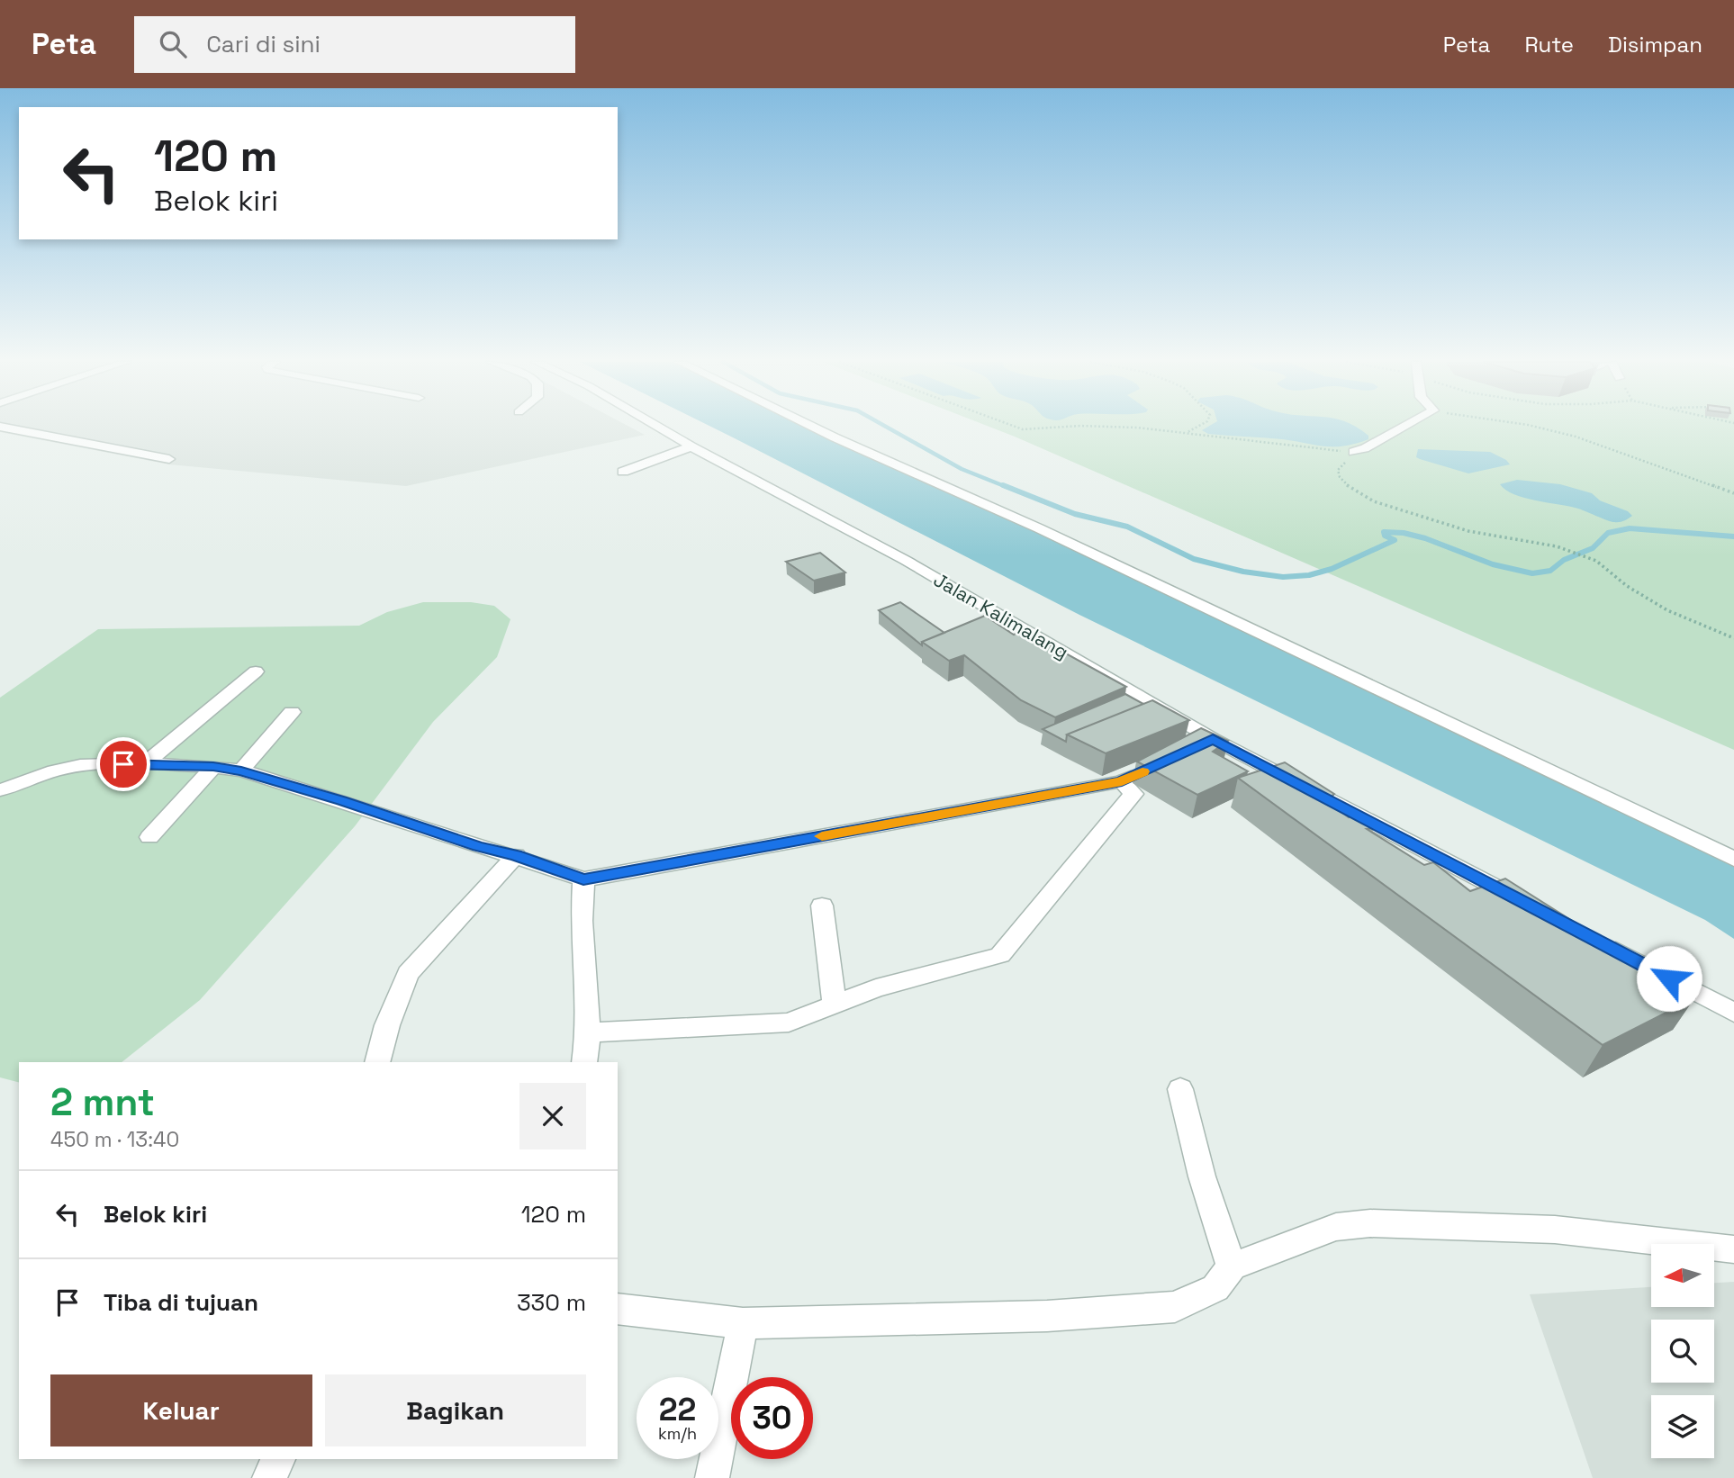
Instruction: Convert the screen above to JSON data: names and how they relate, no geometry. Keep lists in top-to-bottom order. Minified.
{"streets":{"street":["Jalan Kalimalang"]},"north":"left","page":{"header":"Peta","search":"Cari di sini","nav":["Peta","Rute","Disimpan"],"turn":["120 m","Belok kiri"],"heading":["2 mnt","450 m · 13:40"],"list":[{"name":"Belok kiri","value":"120 m"},{"name":"Tiba di tujuan","value":"330 m"}],"buttons":["Keluar","Bagikan"],"speed":"22 km/h","limit":"30"}}
